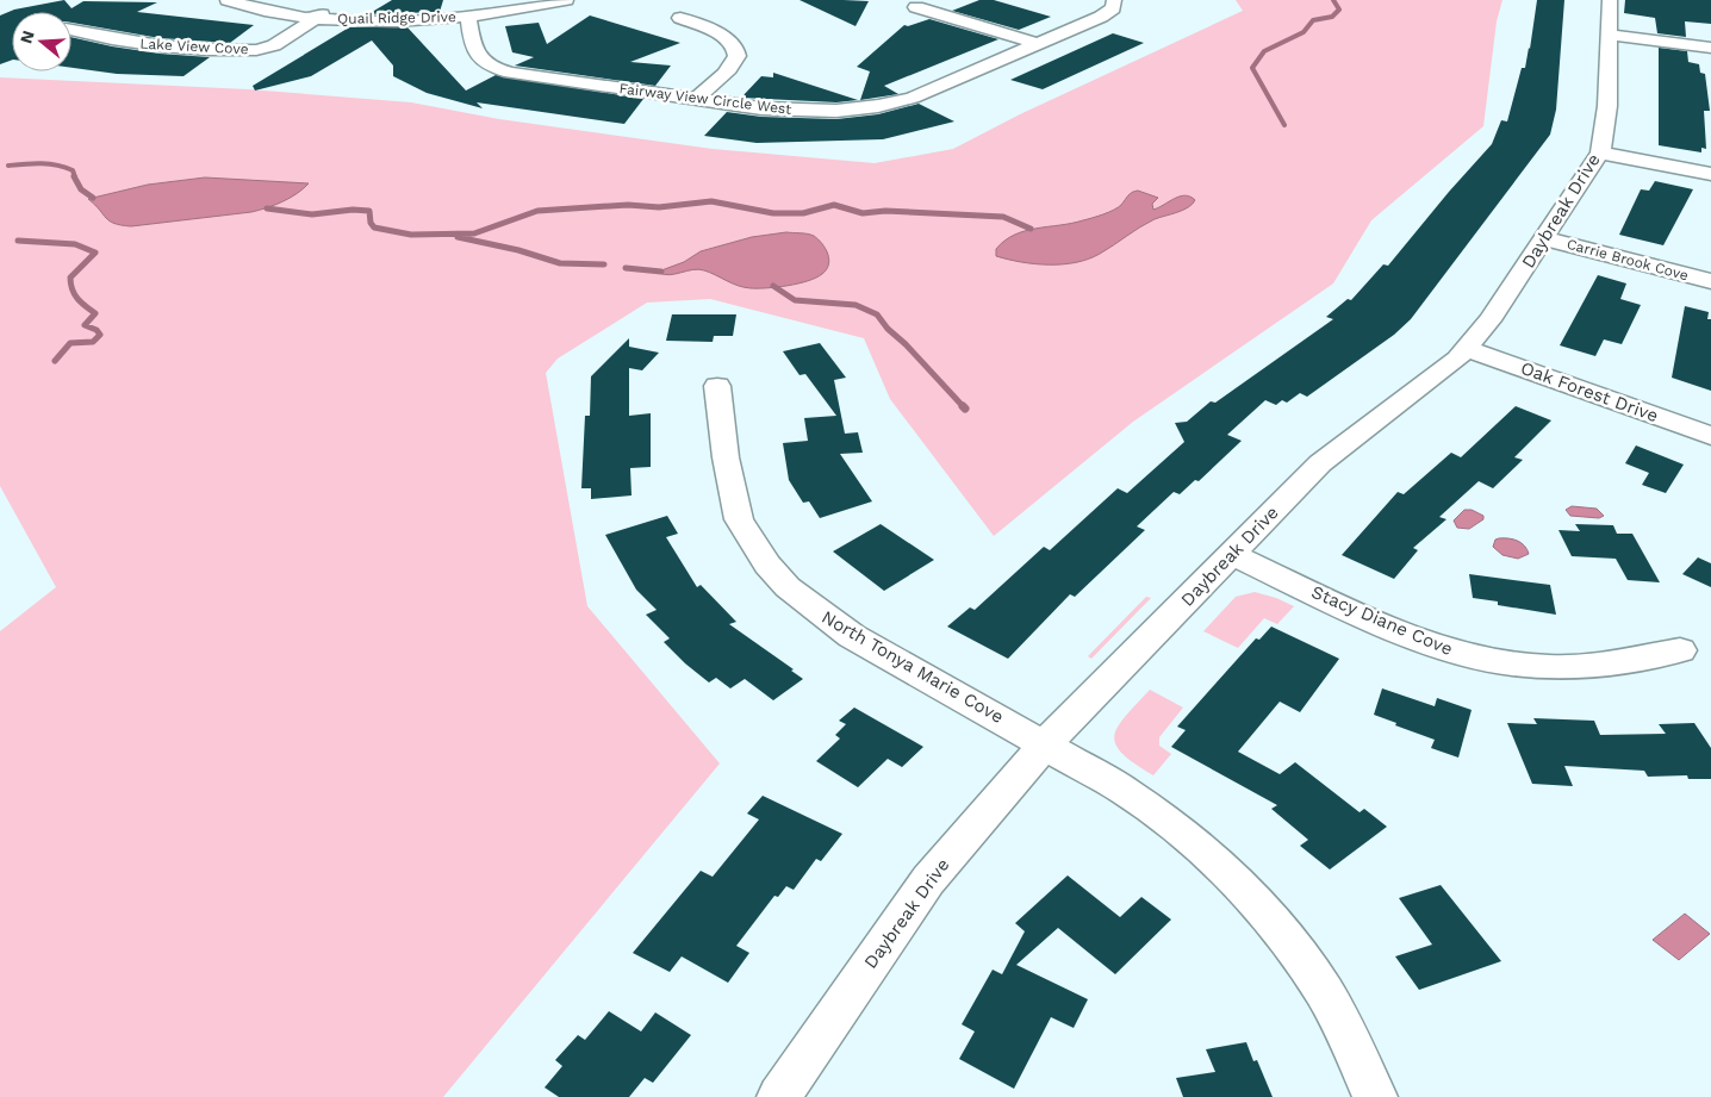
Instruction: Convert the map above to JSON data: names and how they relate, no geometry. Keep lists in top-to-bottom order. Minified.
{"streets":{"street":["Quail Ridge Drive","Lake View Cove","Fairway View Circle West","Daybreak Drive","Carrie Brook Cove","Oak Forest Drive","Stacy Diane Cove","North Tonya Marie Cove"]},"crossings":[["Quail Ridge Drive","Lake View Cove"],["Quail Ridge Drive","Fairway View Circle West"],["Daybreak Drive","Carrie Brook Cove"],["Daybreak Drive","Oak Forest Drive"],["Daybreak Drive","Stacy Diane Cove"],["Daybreak Drive","North Tonya Marie Cove"]],"north":"left"}
